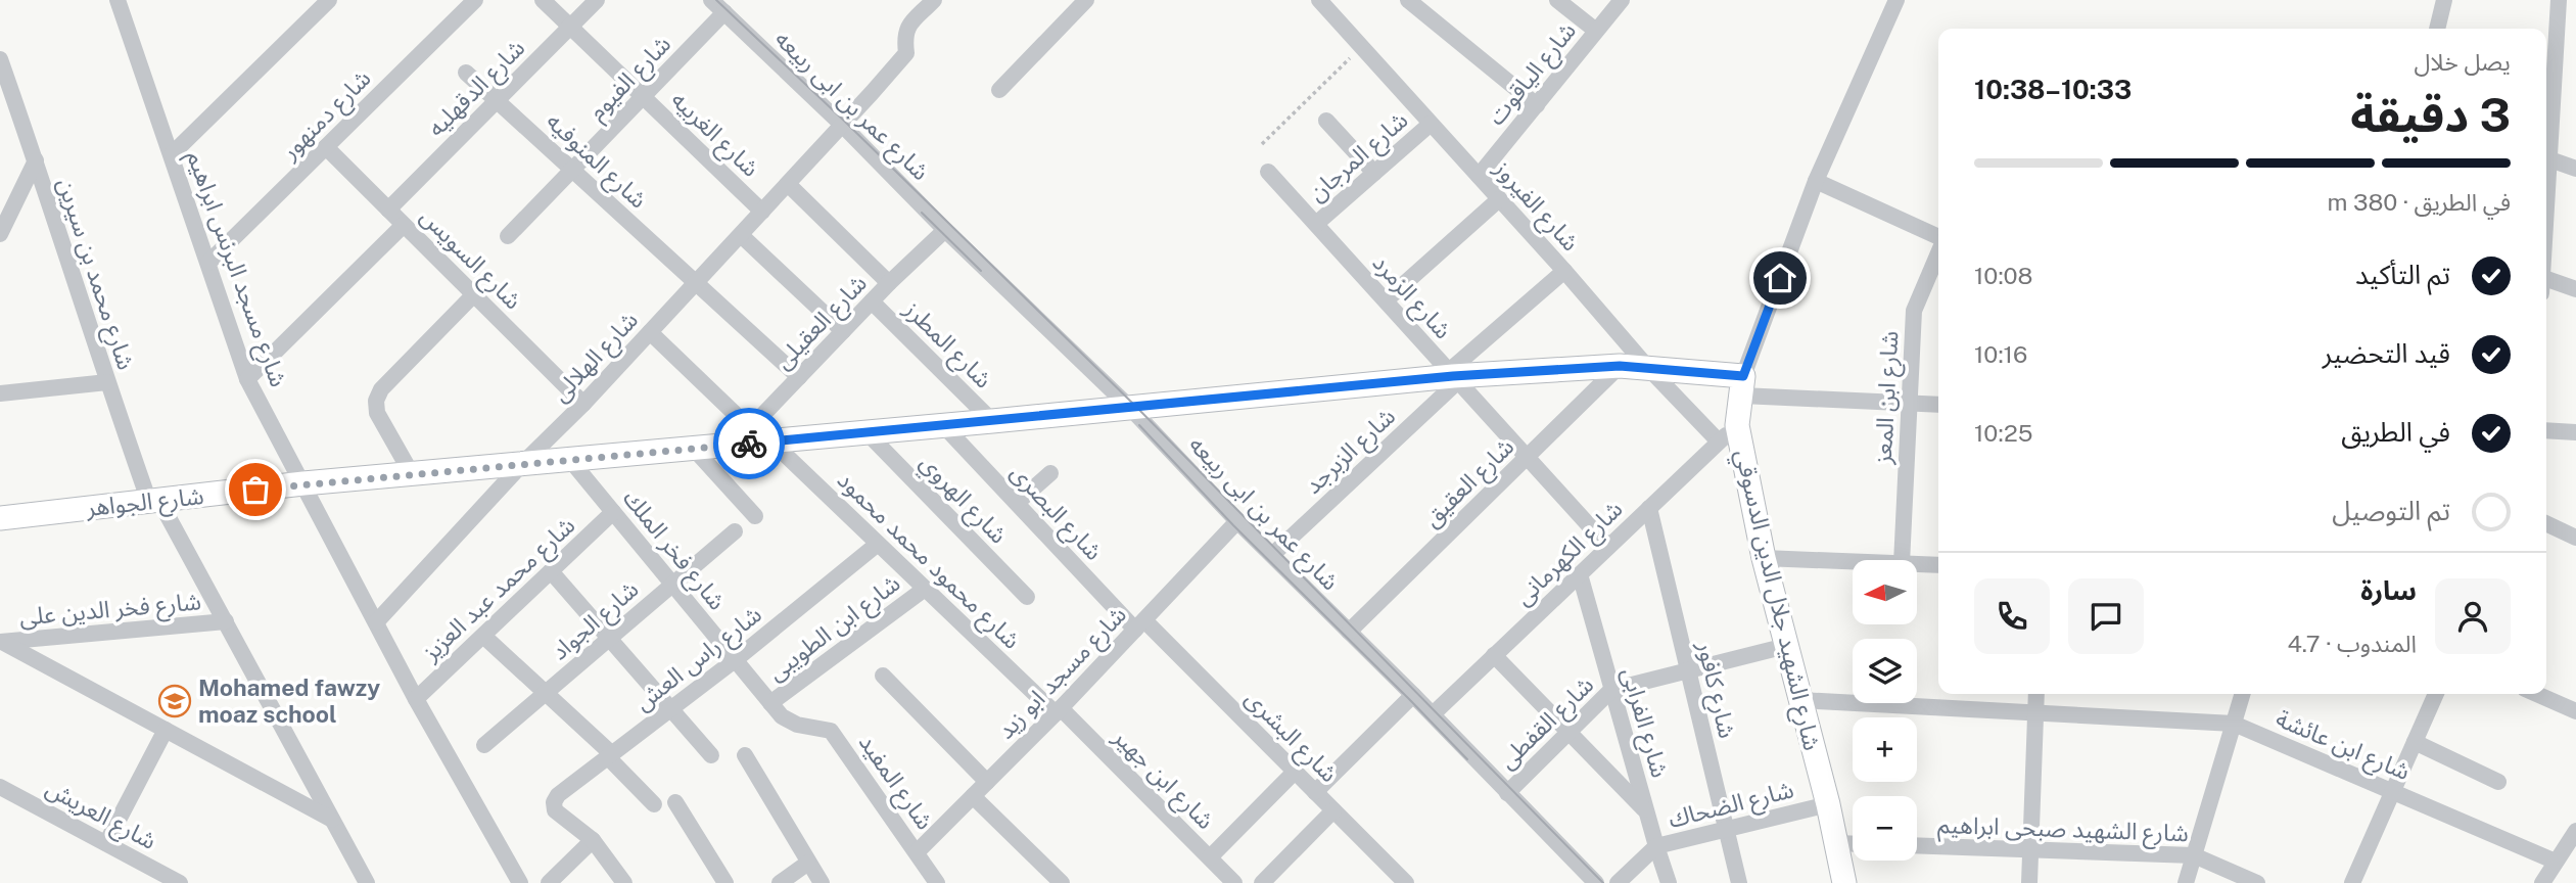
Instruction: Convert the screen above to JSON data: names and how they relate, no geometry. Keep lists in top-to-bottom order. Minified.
{"streets":{"main road":["شارع الجواهر","شارع الشهيد جلال الدين الدسوقي"],"street":["شارع الياقوت","شارع الفيوم","شارع الدقهليه","شارع عمر بن ابى ربيعه","شارع دمنهور","شارع الغربيه","شارع المرجان","شارع المنوفيه","شارع الفيروز","شارع السويس","شارع مسجد البرنس ابراهيم","شارع محمد بن سيرين","شارع الزمرد","شارع العقيلى","شارع المطرز","شارع الهلالى","شارع ابن المعز","شارع الزبرجد","شارع العقيق","شارع الهروي","شارع البصرى","شارع فخر الملك","شارع الكهرمانى","شارع محمود محمد محمود","شارع محمد عبد العزيز","شارع فخر الدين على","شارع الجواد","شارع ابن الطويبى","شارع راس العش","شارع مسجد ابو زيد","شارع كافور","شارع القفطى","شارع الفرابى","شارع البشرى","شارع ابن عائشة","شارع ابن جهير","شارع المفيد","شارع الضحاك","شارع العريش","شارع الشهيد صبحى ابراهيم"]},"crossings":[["شارع الياقوت","شارع الفيروز"],["شارع الفيوم","شارع عمر بن ابى ربيعه"],["شارع الفيوم","شارع الغربيه"],["شارع الفيوم","شارع المنوفيه"],["شارع الدقهليه","شارع الغربيه"],["شارع الدقهليه","شارع المنوفيه"],["شارع الدقهليه","شارع السويس"],["شارع عمر بن ابى ربيعه","شارع العقيلى"],["شارع عمر بن ابى ربيعه","شارع الهلالى"],["شارع عمر بن ابى ربيعه","شارع الزبرجد"],["شارع عمر بن ابى ربيعه","شارع العقيق"],["شارع عمر بن ابى ربيعه","شارع الجواهر"],["شارع عمر بن ابى ربيعه","شارع الكهرمانى"],["شارع عمر بن ابى ربيعه","شارع مسجد ابو زيد"],["شارع عمر بن ابى ربيعه","شارع القفطى"],["شارع دمنهور","شارع السويس"],["شارع دمنهور","شارع مسجد البرنس ابراهيم"],["شارع الغربيه","شارع الهلالى"],["شارع المرجان","شارع الفيروز"],["شارع المرجان","شارع الزمرد"],["شارع المنوفيه","شارع العقيلى"],["شارع المنوفيه","شارع الهلالى"],["شارع الفيروز","شارع الزبرجد"],["شارع الفيروز","شارع الجواهر"],["شارع الفيروز","شارع الكهرمانى"],["شارع السويس","شارع الهلالى"],["شارع مسجد البرنس ابراهيم","شارع الهلالى"],["شارع مسجد البرنس ابراهيم","شارع الجواهر"],["شارع مسجد البرنس ابراهيم","شارع محمد عبد العزيز"],["شارع محمد بن سيرين","شارع الجواهر"],["شارع محمد بن سيرين","شارع فخر الدين على"],["شارع الزمرد","شارع الزبرجد"],["شارع الزمرد","شارع العقيق"],["شارع الزمرد","شارع الجواهر"],["شارع الزمرد","شارع الكهرمانى"],["شارع العقيلى","شارع المطرز"],["شارع العقيلى","شارع الجواهر"],["شارع المطرز","شارع الجواهر"],["شارع الهلالى","شارع الجواهر"],["شارع الزبرجد","شارع الجواهر"],["شارع العقيق","شارع الجواهر"],["شارع الهروي","شارع الجواهر"],["شارع الجواهر","شارع البصرى"],["شارع الجواهر","شارع فخر الملك"],["شارع الجواهر","شارع محمود محمد محمود"],["شارع الجواهر","شارع الشهيد جلال الدين الدسوقي"],["شارع البصرى","شارع مسجد ابو زيد"],["شارع البصرى","شارع البشرى"],["شارع فخر الملك","شارع محمد عبد العزيز"],["شارع فخر الملك","شارع الجواد"],["شارع فخر الملك","شارع ابن الطويبى"],["شارع فخر الملك","شارع راس العش"],["شارع فخر الملك","شارع المفيد"],["شارع الكهرمانى","شارع الشهيد جلال الدين الدسوقي"],["شارع الكهرمانى","شارع كافور"],["شارع الكهرمانى","شارع الفرابى"],["شارع محمود محمد محمود","شارع ابن الطويبى"],["شارع محمود محمد محمود","شارع راس العش"],["شارع محمود محمد محمود","شارع مسجد ابو زيد"],["شارع محمود محمد محمود","شارع ابن جهير"],["شارع الشهيد جلال الدين الدسوقي","شارع القفطى"],["شارع الشهيد جلال الدين الدسوقي","شارع ابن عائشة"],["شارع الشهيد جلال الدين الدسوقي","شارع الضحاك"],["شارع ابن الطويبى","شارع المفيد"],["شارع مسجد ابو زيد","شارع البشرى"],["شارع مسجد ابو زيد","شارع ابن جهير"],["شارع مسجد ابو زيد","شارع المفيد"],["شارع كافور","شارع القفطى"],["شارع كافور","شارع الضحاك"],["شارع القفطى","شارع الفرابى"],["شارع الفرابى","شارع الضحاك"]],"places":{"school or university":["Mohamed fawzy moaz school"]},"north":"left","page":{"heading":["3 دقيقة","يصل خلال","10:33–10:38"],"panel":["سارة","المندوب · 4.7"],"bar":"في الطريق · 380 m","list":[["تم التأكيد","10:08"],["قيد التحضير","10:16"],["في الطريق","10:25"],"تم التوصيل"],"map_buttons":["+","−"]}}
